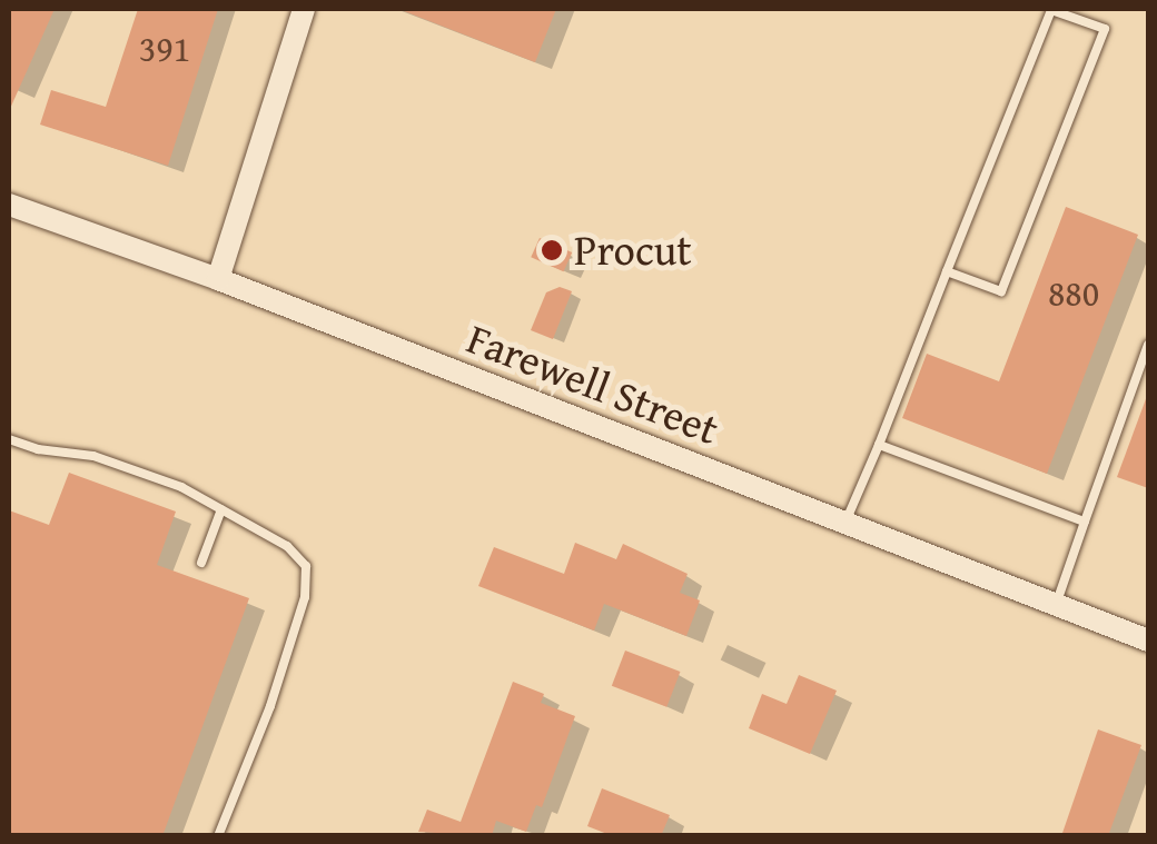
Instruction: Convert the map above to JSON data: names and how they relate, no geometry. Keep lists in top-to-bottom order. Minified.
{"streets":{"street":["Farewell Street"]},"places":["Procut"],"house_numbers":["391","880"]}
